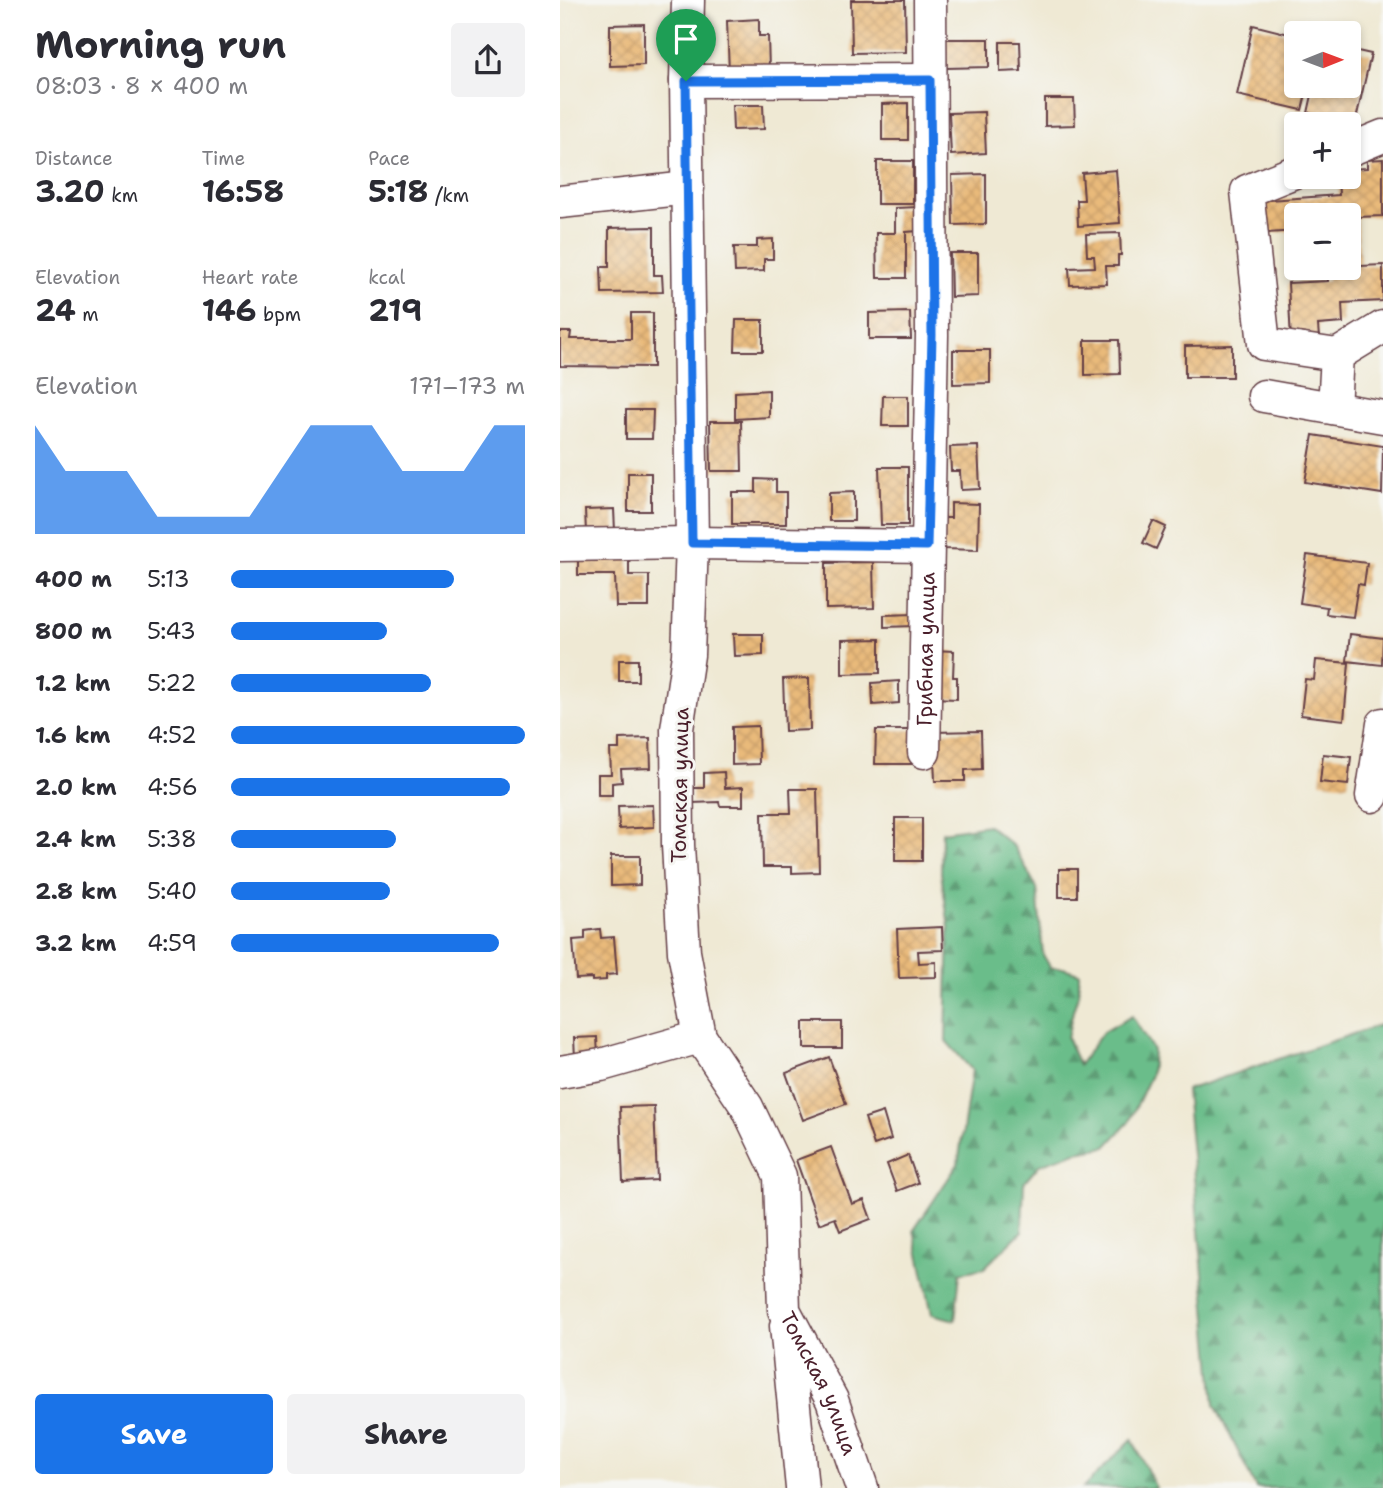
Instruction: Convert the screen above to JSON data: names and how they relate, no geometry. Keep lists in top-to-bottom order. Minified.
{"streets":{"street":["Грибная улица","Томская улица"]},"north":"right","page":{"heading":["Morning run","08:03 · 8 × 400 m"],"map_buttons":["+","−"],"stats":[["Distance","3.20 km"],["Time","16:58"],["Pace","5:18 /km"],["Elevation","24 m"],["Heart rate","146 bpm"],["kcal","219"]],"chart":["Elevation","171–173 m"],"list":[{"name":"400 m","note":"5:13"},{"name":"800 m","note":"5:43"},{"name":"1.2 km","note":"5:22"},{"name":"1.6 km","note":"4:52"},{"name":"2.0 km","note":"4:56"},{"name":"2.4 km","note":"5:38"},{"name":"2.8 km","note":"5:40"},{"name":"3.2 km","note":"4:59"}],"buttons":["Save","Share"]}}
